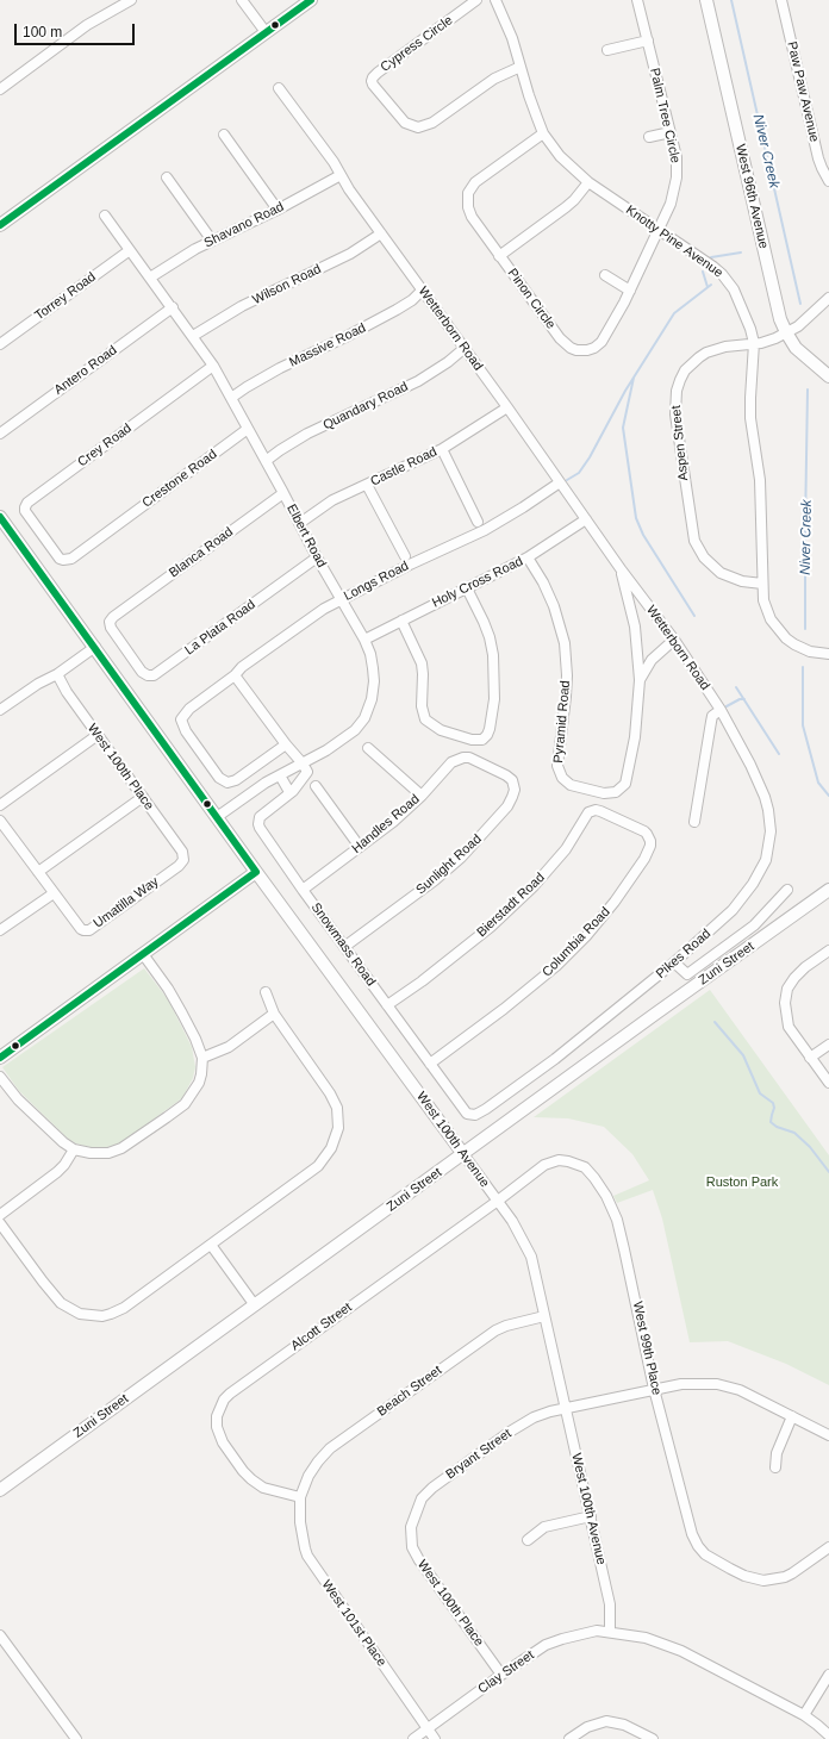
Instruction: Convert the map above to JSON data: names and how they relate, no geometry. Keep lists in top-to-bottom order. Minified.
{"streets":{"street":["Cypress Circle","Paw Paw Avenue","Palm Tree Circle","West 96th Avenue","Shavano Road","Knotty Pine Avenue","Wilson Road","Torrey Road","Pinon Circle","Wetterborn Road","Massive Road","Antero Road","Quandary Road","Aspen Street","Crey Road","Castle Road","Crestone Road","Elbert Road","Blanca Road","Longs Road","Holy Cross Road","La Plata Road","Pyramid Road","West 100th Place","Handles Road","Sunlight Road","Umatilla Way","Bierstadt Road","Columbia Road","Snowmass Road","Pikes Road","Zuni Street","West 100th Avenue","Alcott Street","West 99th Place","Beach Street","Bryant Street","West 101st Place","Clay Street"]},"crossings":[["Cypress Circle","Knotty Pine Avenue"],["Palm Tree Circle","Knotty Pine Avenue"],["Palm Tree Circle","Pinon Circle"],["West 96th Avenue","Aspen Street"],["Shavano Road","Wetterborn Road"],["Shavano Road","Elbert Road"],["Knotty Pine Avenue","Pinon Circle"],["Knotty Pine Avenue","Aspen Street"],["Wilson Road","Wetterborn Road"],["Wilson Road","Elbert Road"],["Torrey Road","Elbert Road"],["Wetterborn Road","Massive Road"],["Wetterborn Road","Quandary Road"],["Wetterborn Road","Castle Road"],["Wetterborn Road","Longs Road"],["Wetterborn Road","Holy Cross Road"],["Wetterborn Road","Pyramid Road"],["Wetterborn Road","Pikes Road"],["Massive Road","Elbert Road"],["Antero Road","Elbert Road"],["Quandary Road","Elbert Road"],["Crey Road","Crestone Road"],["Crey Road","Elbert Road"],["Castle Road","Elbert Road"],["Crestone Road","Elbert Road"],["Elbert Road","Blanca Road"],["Elbert Road","Longs Road"],["Elbert Road","Holy Cross Road"],["Elbert Road","La Plata Road"],["Elbert Road","Snowmass Road"],["Elbert Road","West 100th Avenue"],["Blanca Road","La Plata Road"],["Holy Cross Road","Pyramid Road"],["West 100th Place","Umatilla Way"],["West 100th Place","Bryant Street"],["West 100th Place","Clay Street"],["Handles Road","Sunlight Road"],["Handles Road","Snowmass Road"],["Sunlight Road","Snowmass Road"],["Bierstadt Road","Columbia Road"],["Bierstadt Road","Snowmass Road"],["Columbia Road","Snowmass Road"],["Snowmass Road","Pikes Road"],["Zuni Street","West 100th Avenue"],["West 100th Avenue","Alcott Street"],["West 100th Avenue","Beach Street"],["West 100th Avenue","Bryant Street"],["West 100th Avenue","Clay Street"],["Alcott Street","West 99th Place"],["Alcott Street","Beach Street"],["Alcott Street","West 101st Place"],["West 99th Place","Bryant Street"],["Beach Street","West 101st Place"],["West 101st Place","Clay Street"]],"water":["Niver Creek"],"parks":["Ruston Park"],"scale_bar":"100 m"}
